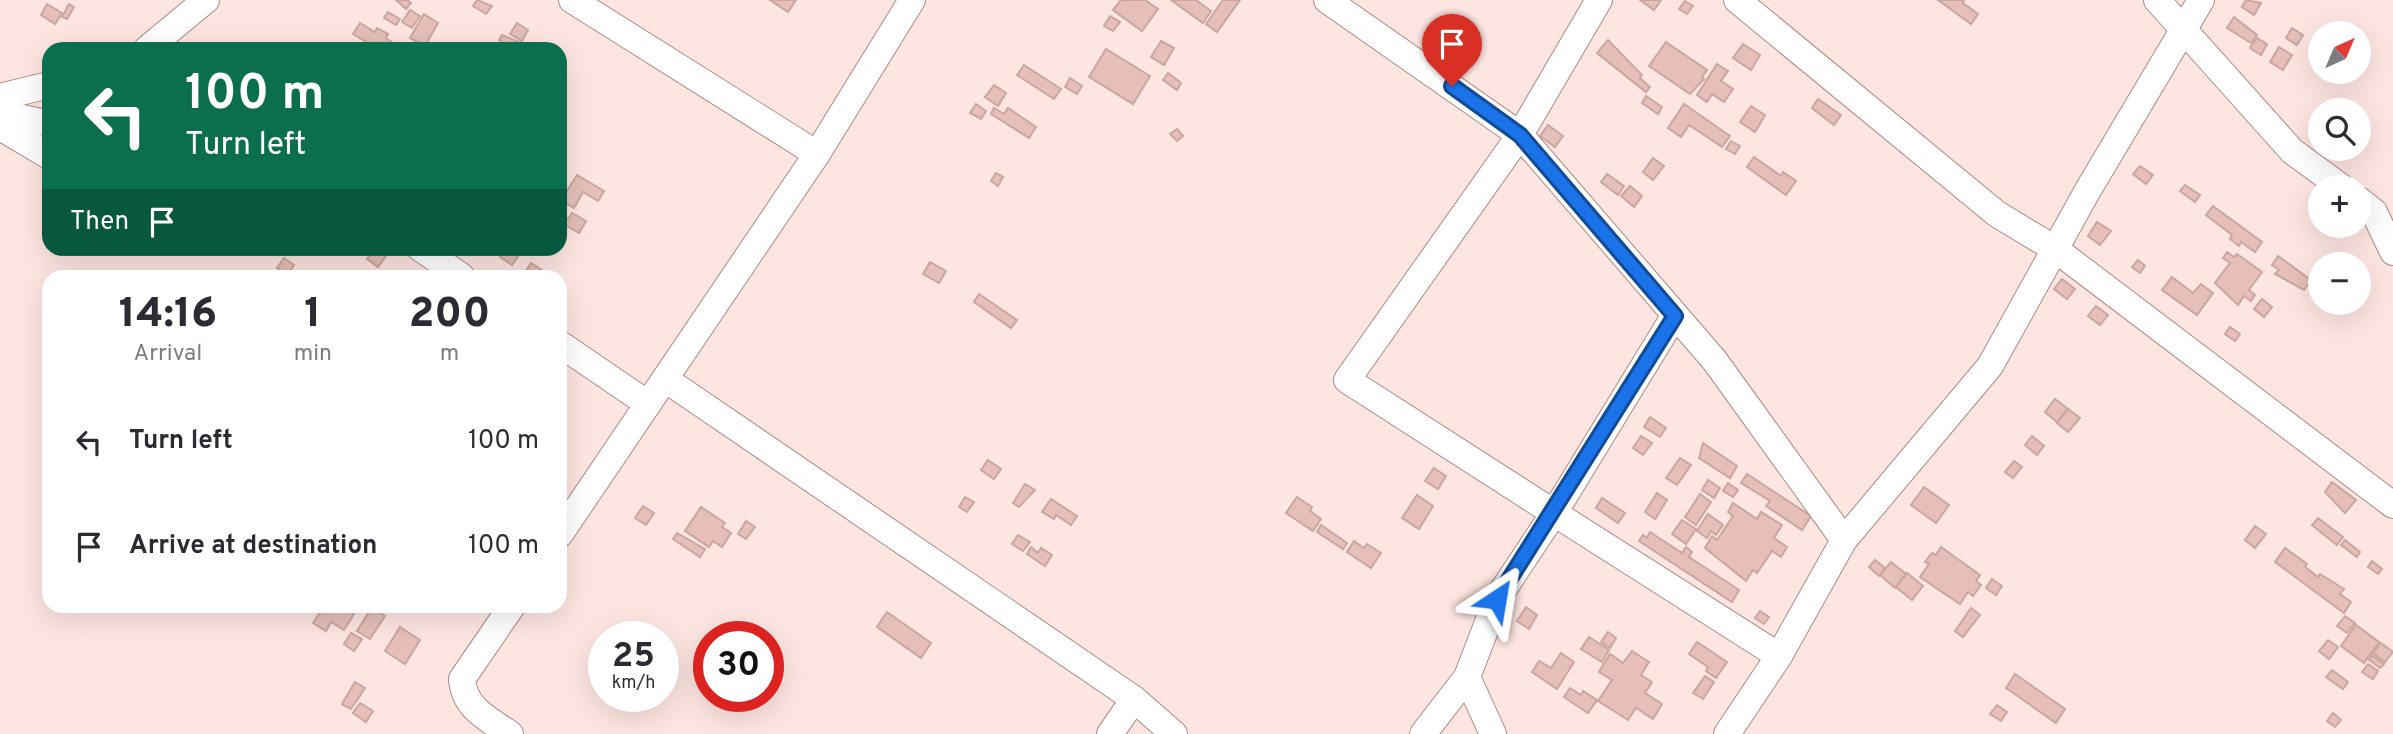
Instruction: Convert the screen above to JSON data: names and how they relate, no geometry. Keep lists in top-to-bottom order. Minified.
{"north":"top right","page":{"map_buttons":["+","−"],"turn":["100 m","Turn left"],"then":"Then","eta":["14:16","Arrival","1","min","200","m"],"list":[{"name":"Turn left","value":"100 m"},{"name":"Arrive at destination","value":"100 m"}],"speed":"25 km/h","limit":"30"}}
